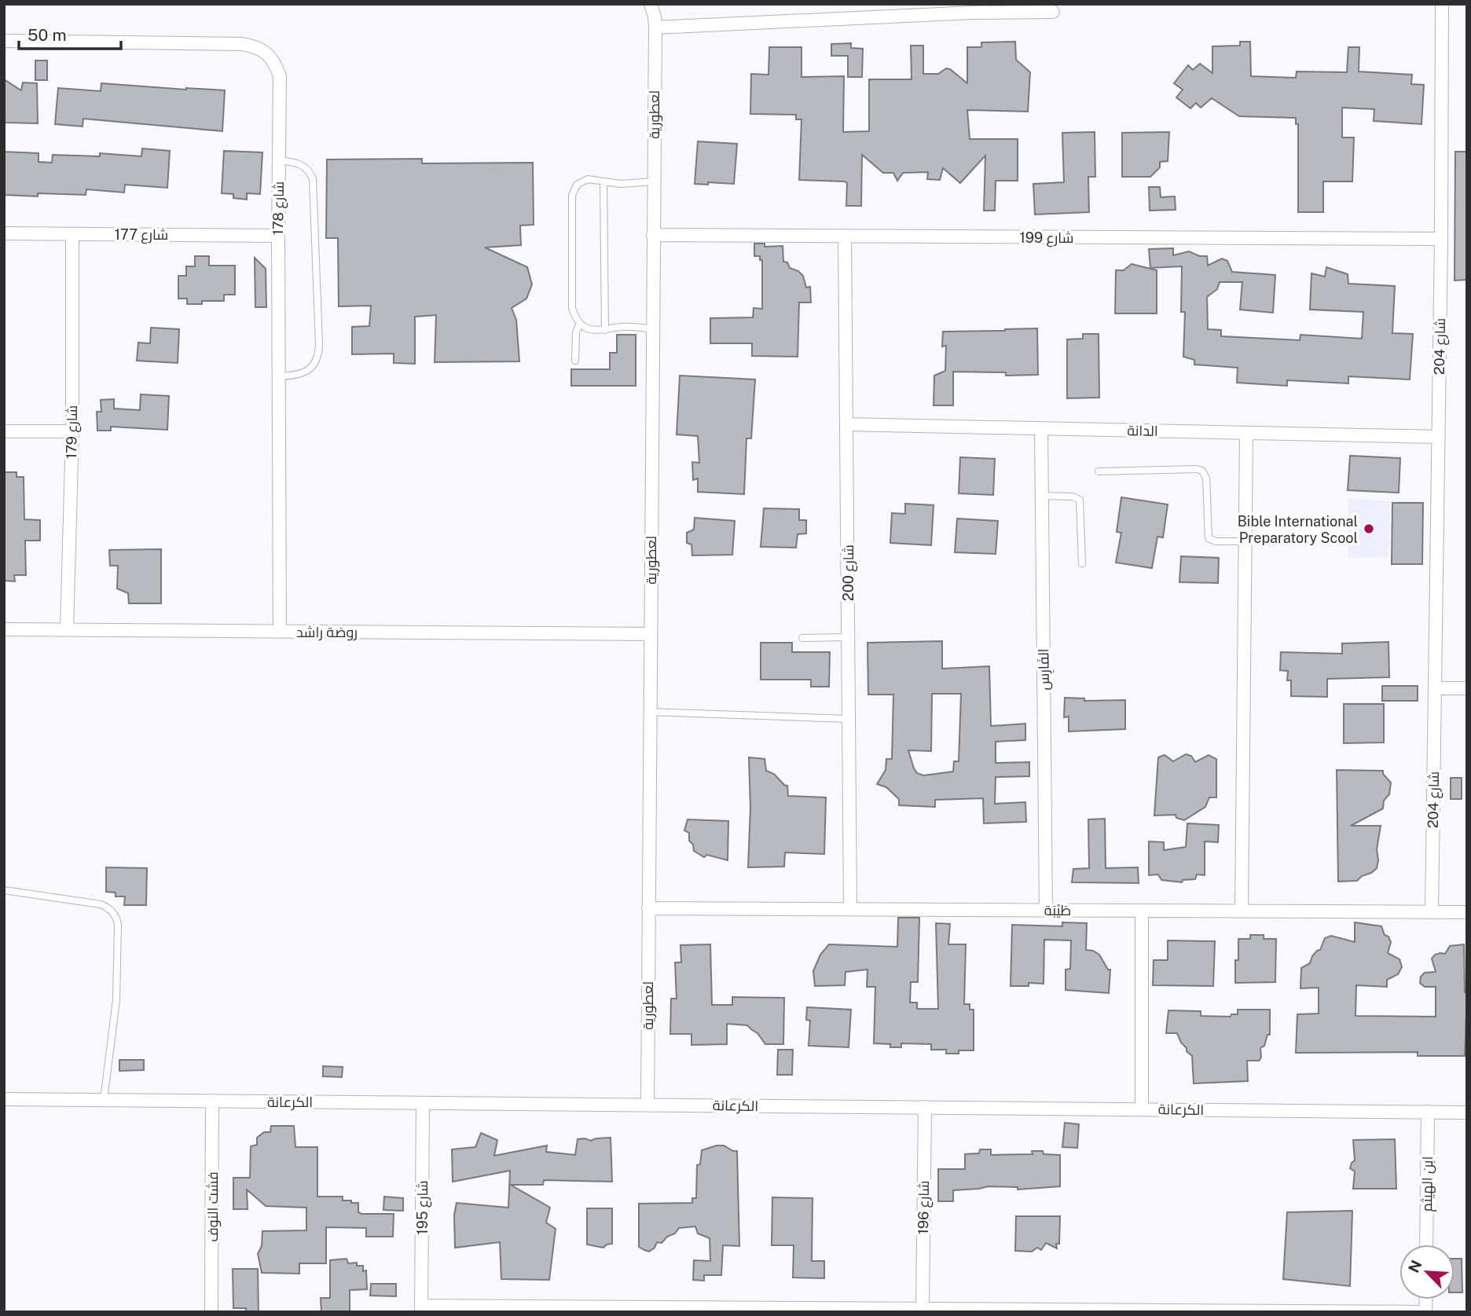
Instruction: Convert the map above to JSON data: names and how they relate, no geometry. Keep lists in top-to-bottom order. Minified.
{"streets":{"street":["لعطورية","شارع 178","شارع 177","شارع 199","شارع 204","الدانة","شارع 179","شارع 200","روضة راشد","الفَارِس","طَيْبَة","الكرعانة","ابن الهيثم","فشت النوف","شارع 195","شارع 196"]},"crossings":[["لعطورية","شارع 199"],["لعطورية","روضة راشد"],["لعطورية","طَيْبَة"],["لعطورية","الكرعانة"],["شارع 178","شارع 177"],["شارع 178","روضة راشد"],["شارع 177","شارع 179"],["شارع 199","شارع 204"],["شارع 199","شارع 200"],["شارع 204","الدانة"],["شارع 204","طَيْبَة"],["الدانة","شارع 200"],["الدانة","الفَارِس"],["شارع 179","روضة راشد"],["شارع 200","طَيْبَة"],["الفَارِس","طَيْبَة"],["الكرعانة","ابن الهيثم"],["الكرعانة","فشت النوف"],["الكرعانة","شارع 195"],["الكرعانة","شارع 196"]],"places":["Bible International Preparatory Scool"],"scale_bar":"50 m","north":"top left"}
